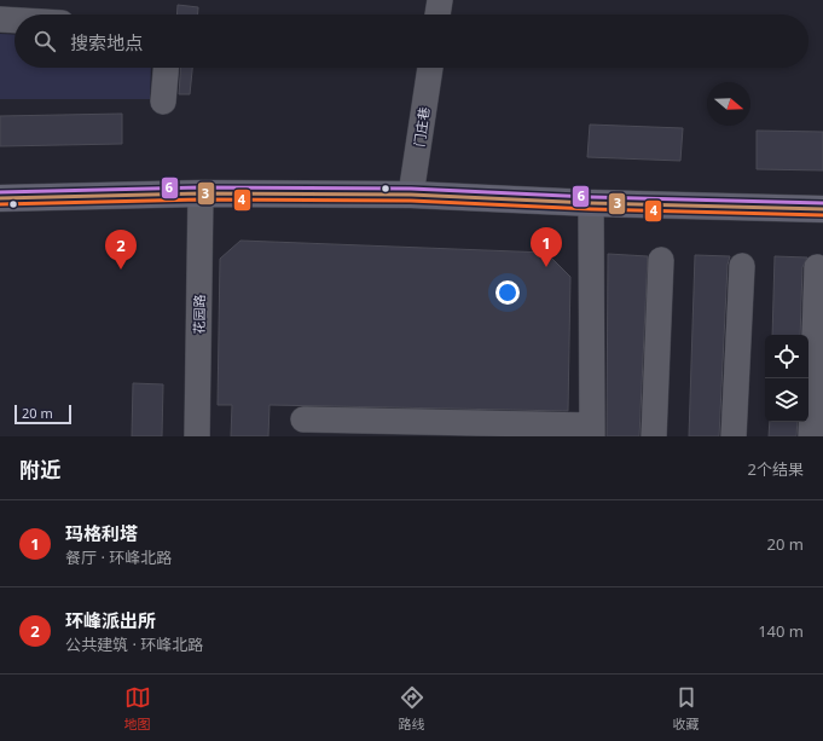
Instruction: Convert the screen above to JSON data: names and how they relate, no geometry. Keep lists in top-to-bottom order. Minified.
{"streets":{"street":["门庄巷","花园路"]},"lines":["transit line 6","transit line 3","transit line 4"],"scale_bar":"20 m","north":"right","page":{"search":"搜索地点","pins":["1","2"],"scale":"20 m","heading":["附近","2个结果"],"list":[{"mark":"1","name":"玛格利塔","note":"餐厅 · 环峰北路","value":"20 m"},{"mark":"2","name":"环峰派出所","note":"公共建筑 · 环峰北路","value":"140 m"}],"nav":["地图","路线","收藏"]}}
